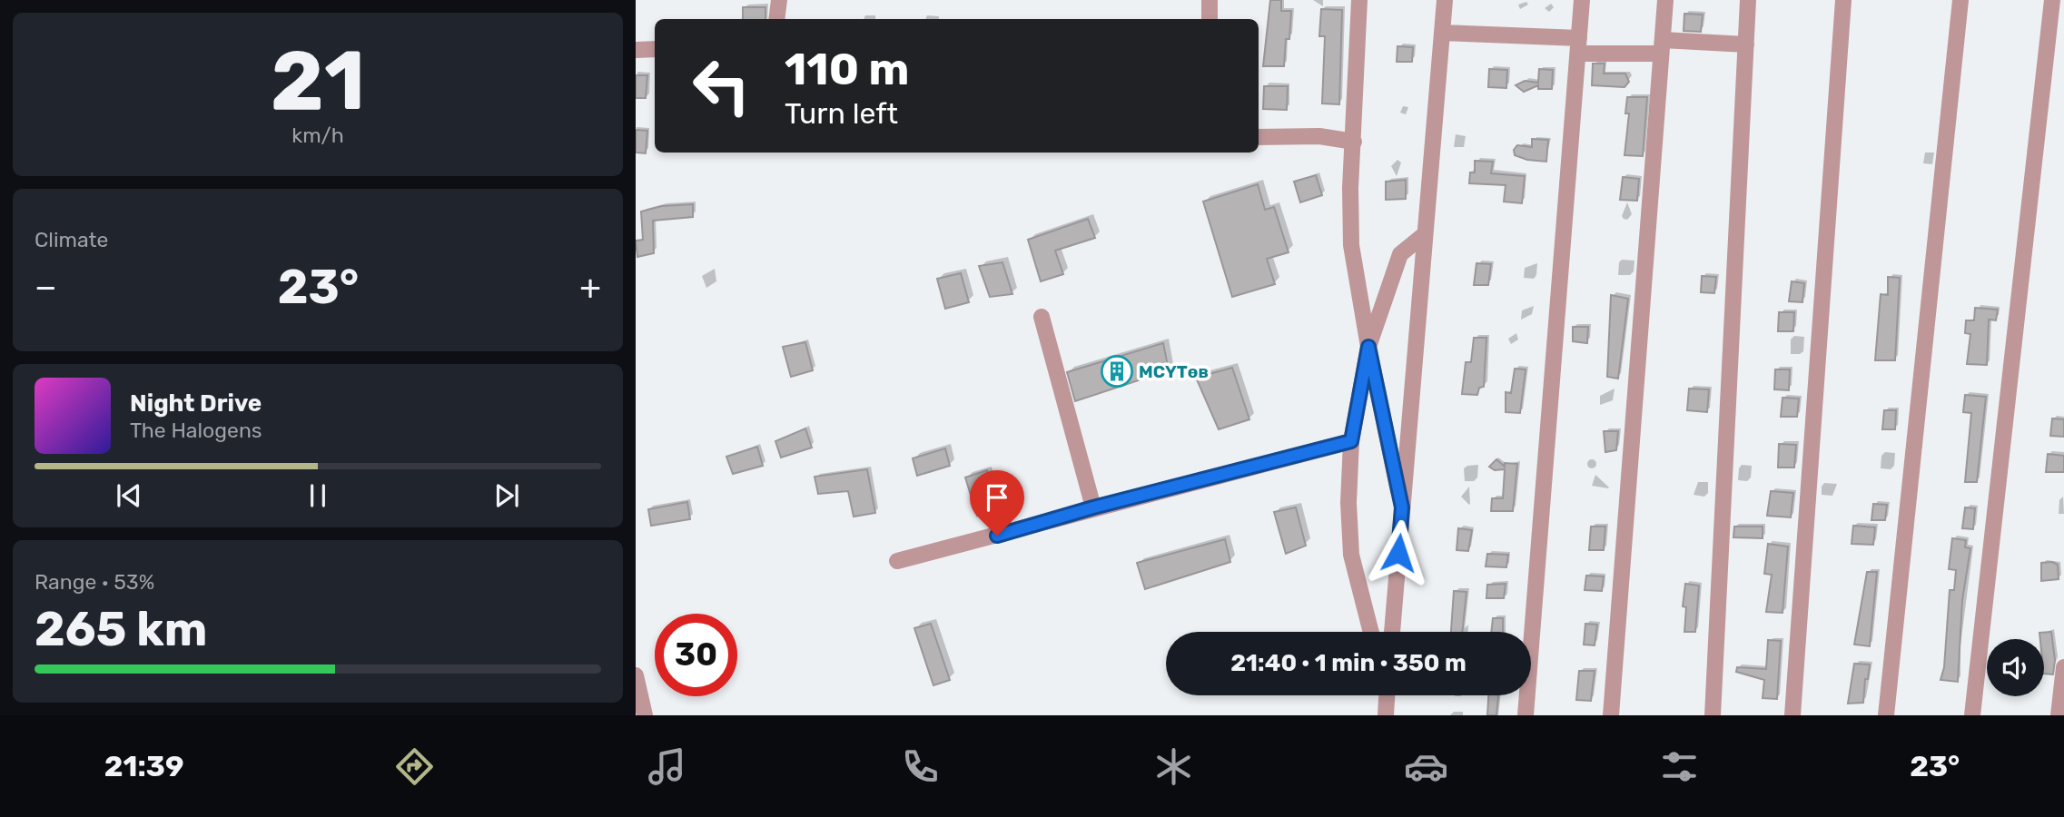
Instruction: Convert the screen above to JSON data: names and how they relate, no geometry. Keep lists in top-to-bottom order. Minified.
{"places":{"building":["МСҮТөв"]},"page":{"tile":[["21","km/h"],"Climate",["Range · 53%","265 km"]],"turn":["110 m","Turn left"],"heat":["−","23°","+"],"song":["Night Drive","The Halogens"],"limit":"30","trip":"21:40 · 1 min · 350 m","tabs":["21:39","23°"]}}
